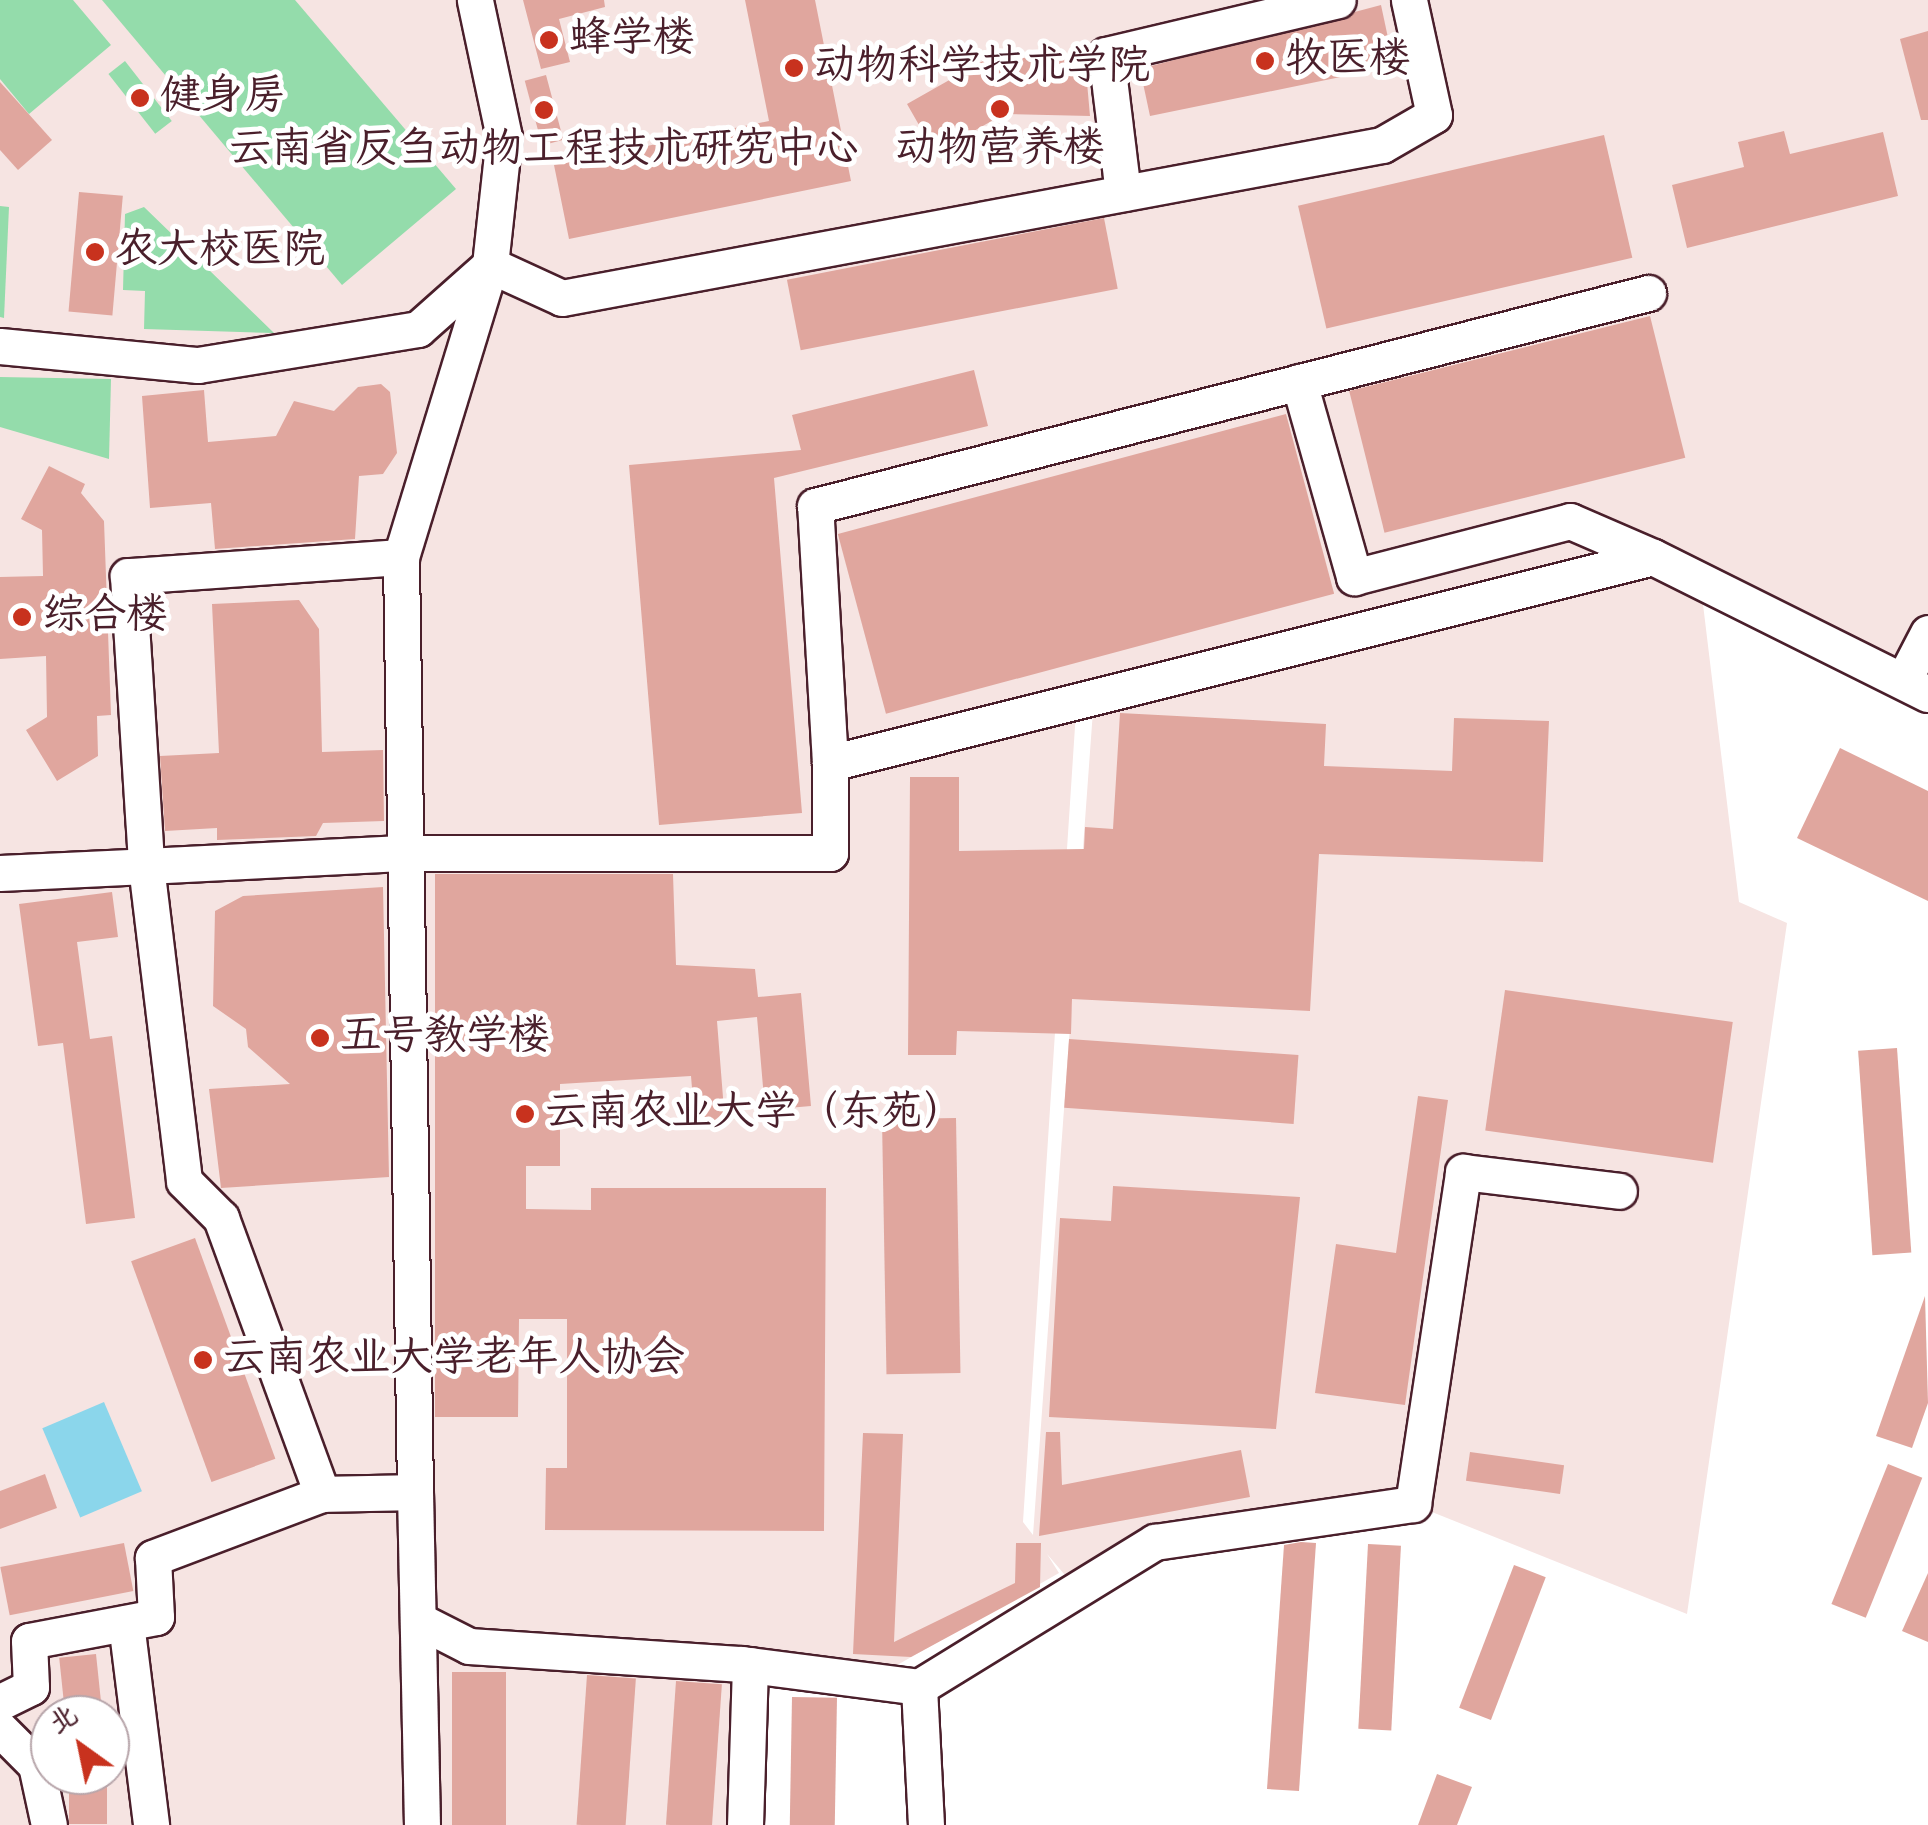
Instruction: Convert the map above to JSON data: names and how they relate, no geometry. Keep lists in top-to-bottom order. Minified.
{"places":["蜂学楼","牧医楼","动物科学技术学院","健身房","动物营养楼","云南省反刍动物工程技术研究中心","农大校医院","综合楼","五号教学楼","云南农业大学（东苑）","云南农业大学老年人协会"],"north":"top left"}
